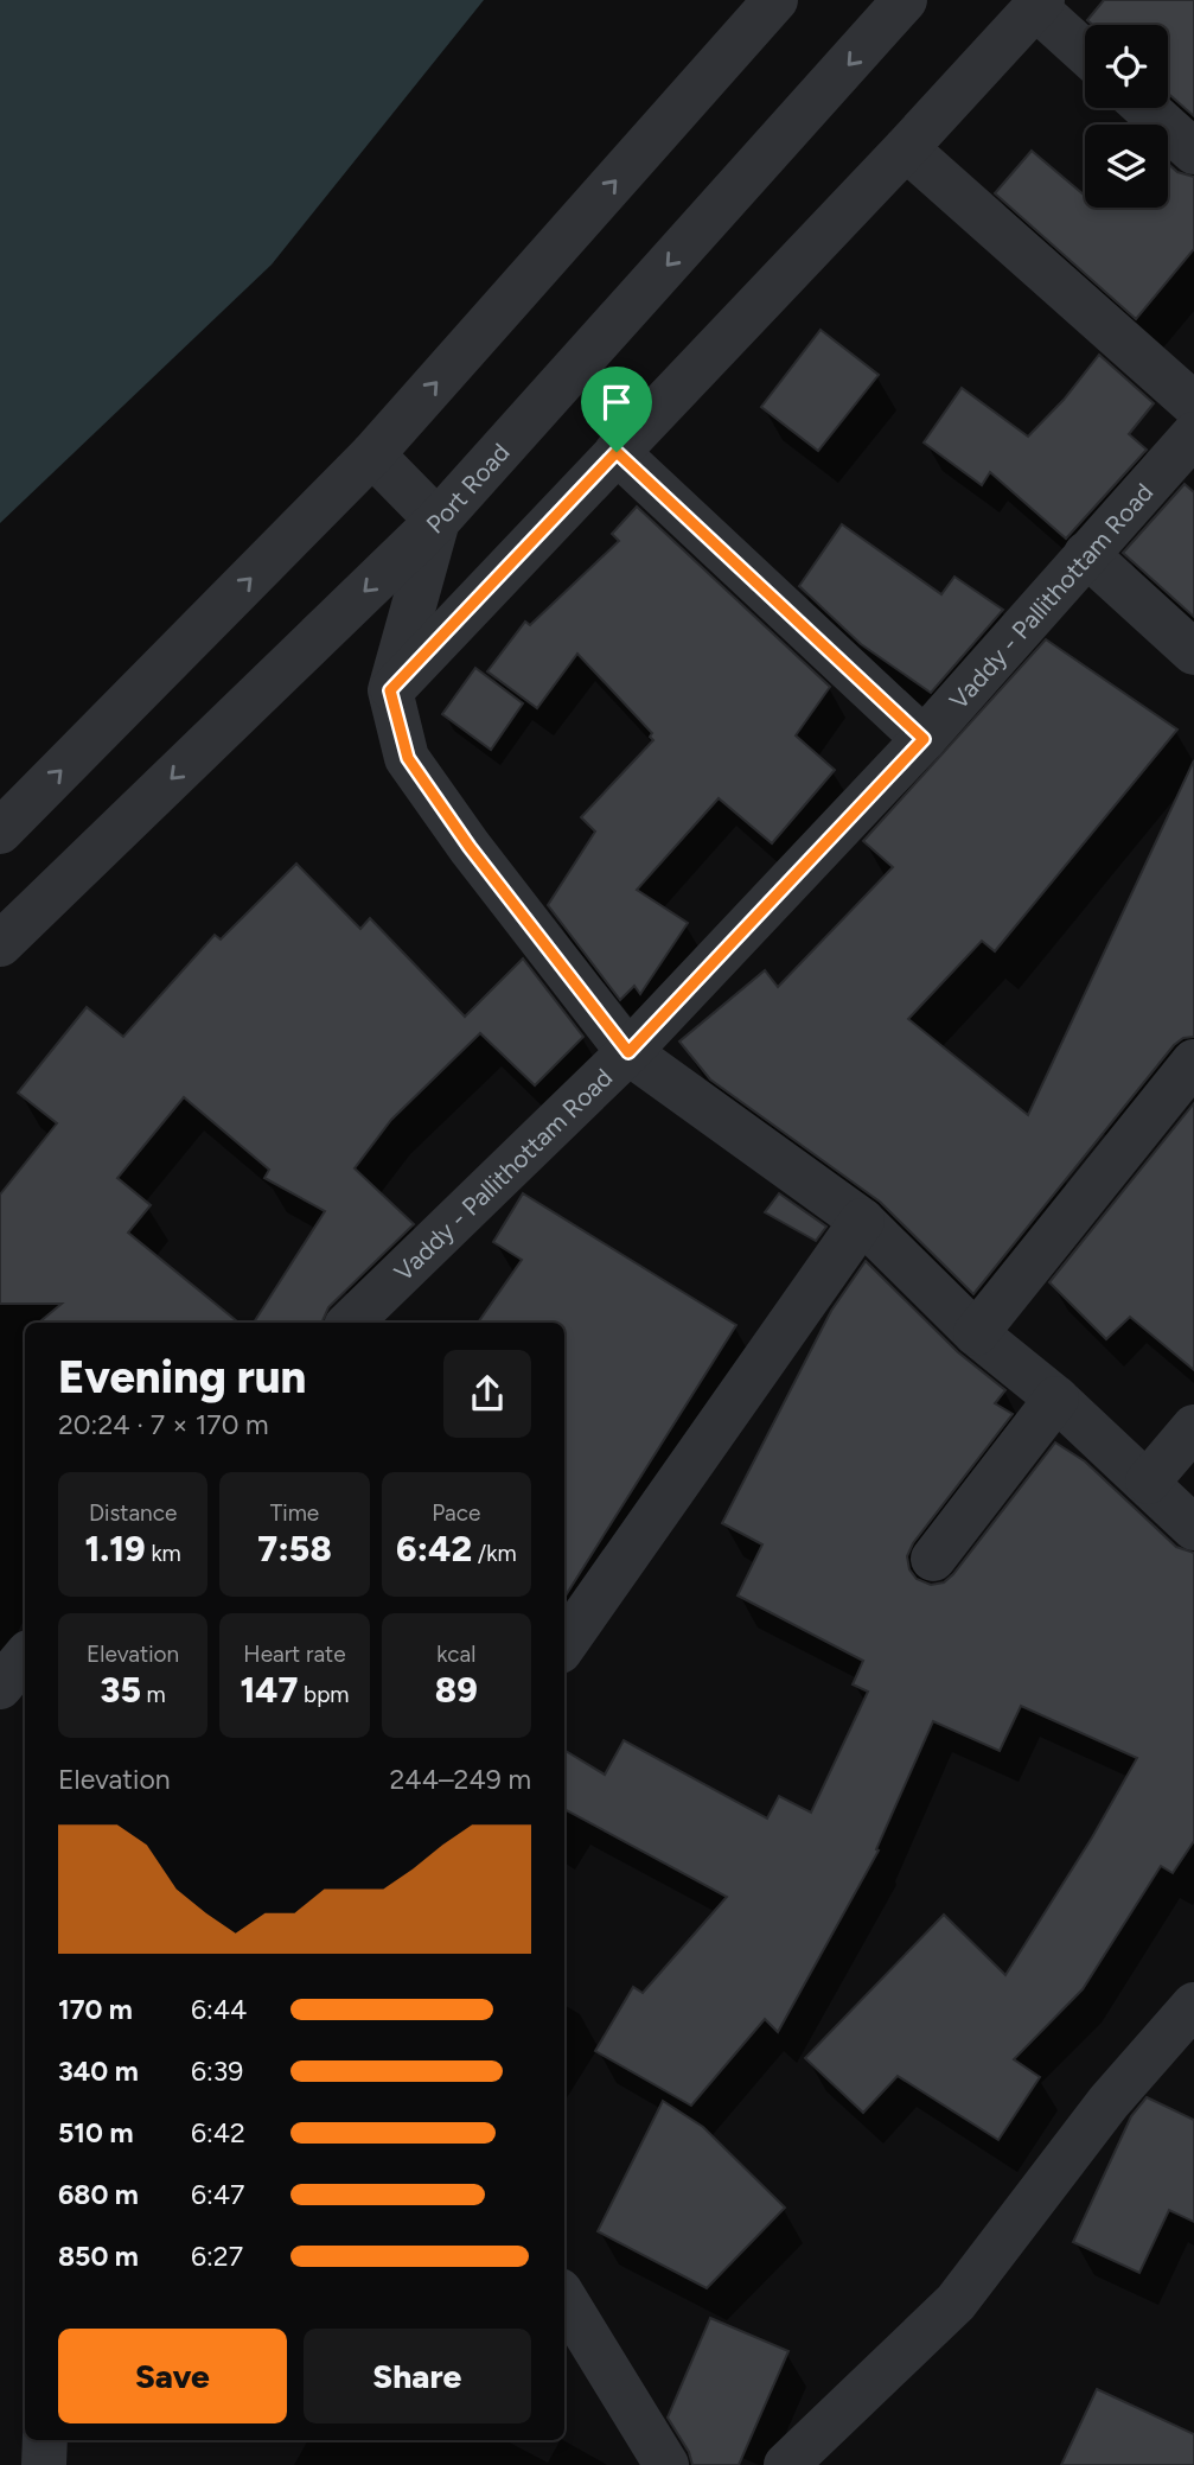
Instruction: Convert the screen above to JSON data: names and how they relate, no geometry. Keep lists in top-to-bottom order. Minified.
{"streets":{"street":["Port Road","Vaddy - Pallithottam Road"]},"page":{"heading":["Evening run","20:24 · 7 × 170 m"],"stats":[["Distance","1.19 km"],["Time","7:58"],["Pace","6:42 /km"],["Elevation","35 m"],["Heart rate","147 bpm"],["kcal","89"]],"chart":["Elevation","244–249 m"],"list":[{"name":"170 m","note":"6:44"},{"name":"340 m","note":"6:39"},{"name":"510 m","note":"6:42"},{"name":"680 m","note":"6:47"},{"name":"850 m","note":"6:27"}],"buttons":["Save","Share"]}}
